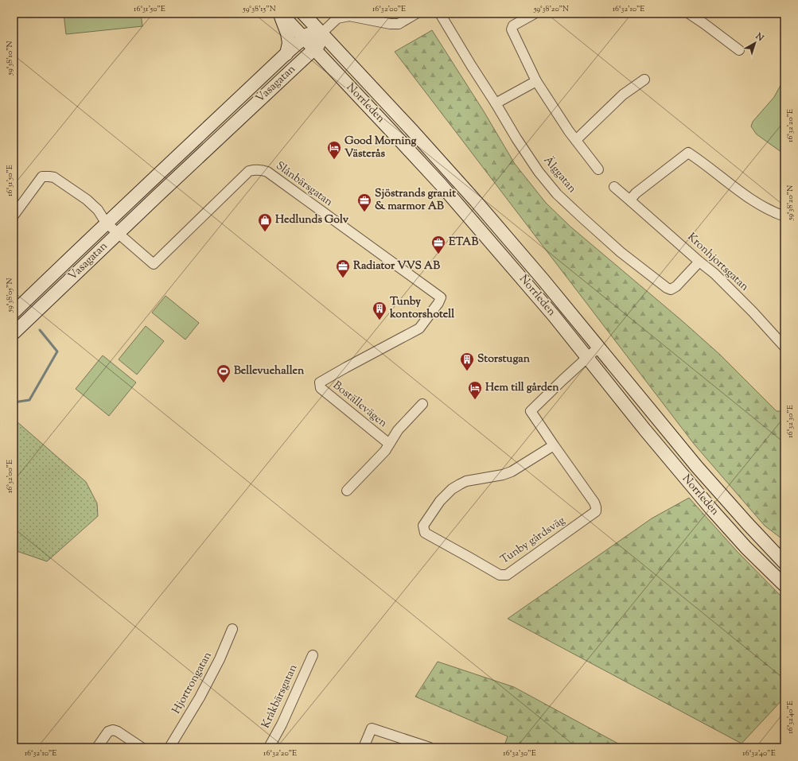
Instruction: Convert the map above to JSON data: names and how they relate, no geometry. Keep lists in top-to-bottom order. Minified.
{"streets":{"main road":["Vasagatan","Norrleden"],"street":["Älggatan","Slånbärsgatan","Kronhjortsgatan","Boställevägen","Tunby gårdsväg","Hjortrongatan","Kråkbärsgatan"]},"crossings":[["Vasagatan","Norrleden"],["Vasagatan","Slånbärsgatan"],["Norrleden","Tunby gårdsväg"],["Älggatan","Kronhjortsgatan"],["Slånbärsgatan","Boställevägen"]],"places":{"hotel":["Good Morning Västerås","Hem till gården"],"office":["Sjöstrands granit & marmor AB","ETAB","Radiator VVS AB"],"shop":["Hedlunds Golv"],"building":["Tunby kontorshotell","Storstugan"],"sports":["Bellevuehallen"]},"north":"top right","coordinates":["16°31'50\"E","59°38'15\"N","16°32'00\"E","59°38'20\"N","16°32'10\"E","59°38'10\"N","16°32'20\"E","59°38'05\"N","16°32'30\"E","16°32'40\"E"]}
